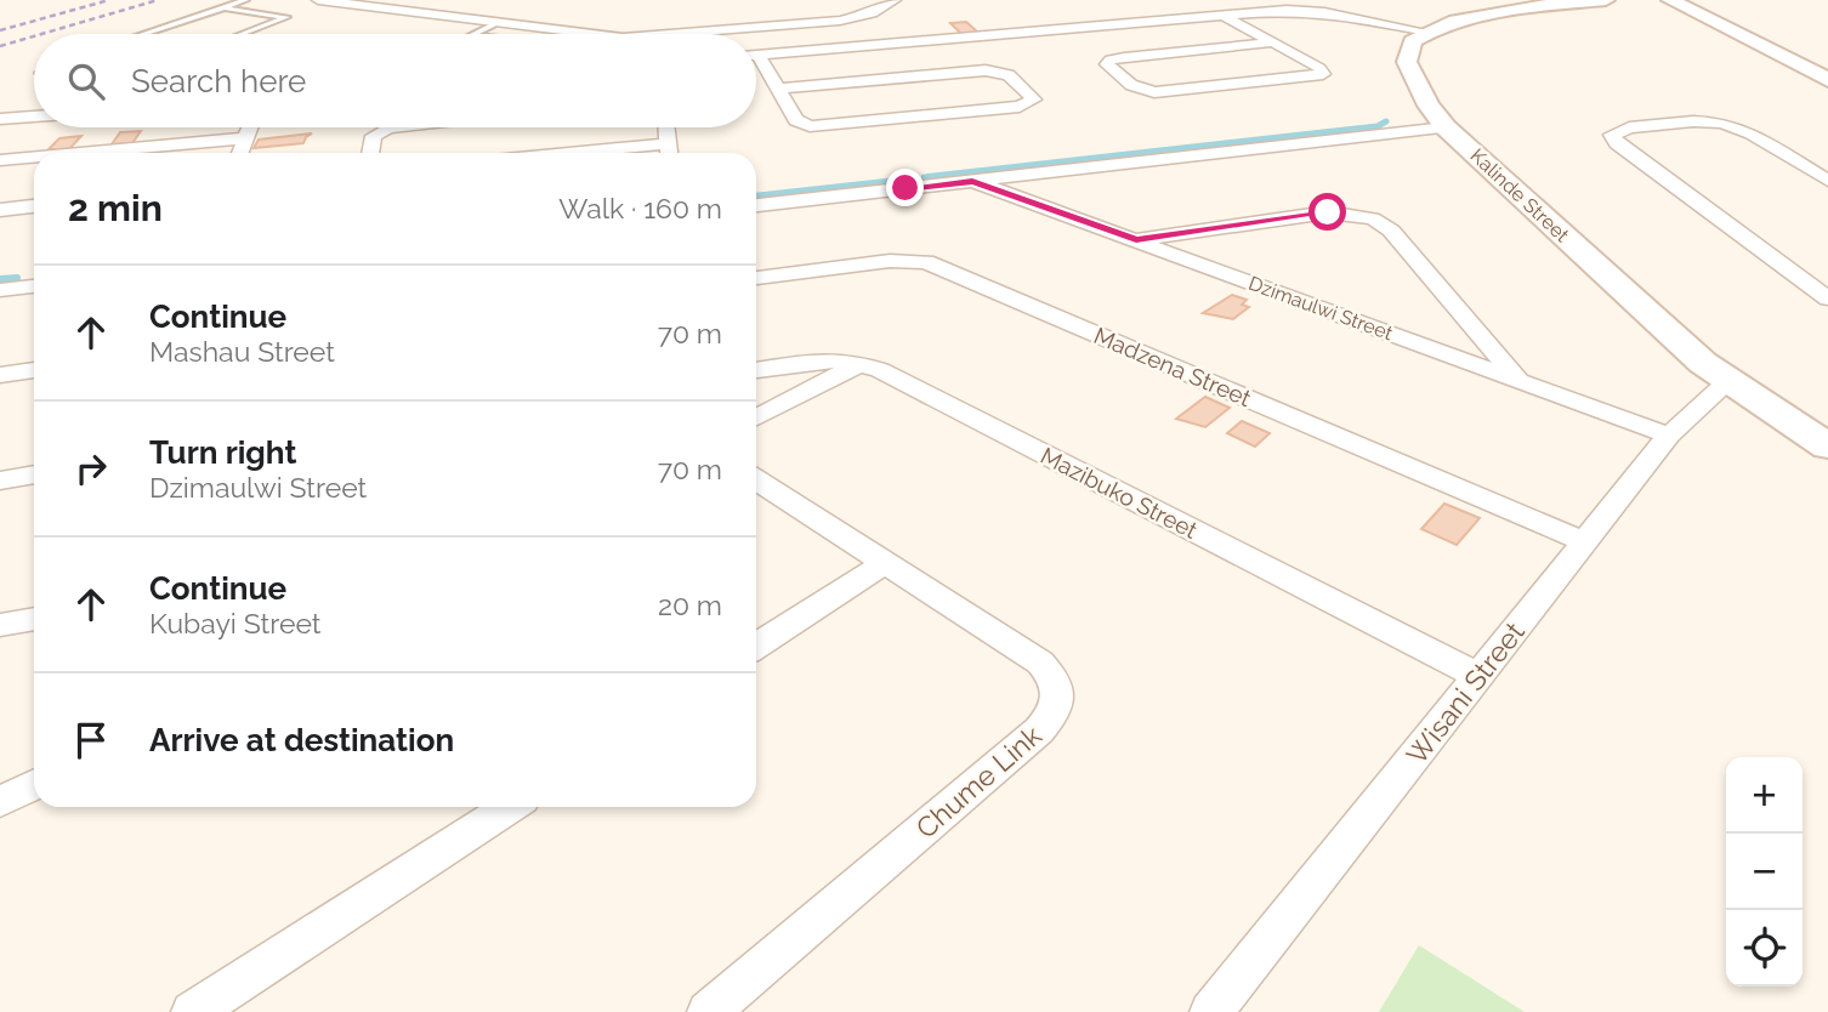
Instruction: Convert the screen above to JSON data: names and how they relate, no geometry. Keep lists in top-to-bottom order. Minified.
{"streets":{"street":["Kalinde Street","Dzimaulwi Street","Madzena Street","Mazibuko Street","Wisani Street","Chume Link"]},"crossings":[["Kalinde Street","Wisani Street"],["Dzimaulwi Street","Wisani Street"],["Madzena Street","Wisani Street"],["Mazibuko Street","Wisani Street"]],"page":{"search":"Search here","heading":["2 min","Walk · 160 m"],"list":[["Continue","Mashau Street","70 m"],["Turn right","Dzimaulwi Street","70 m"],["Continue","Kubayi Street","20 m"],"Arrive at destination"],"map_buttons":["+","−"]}}
